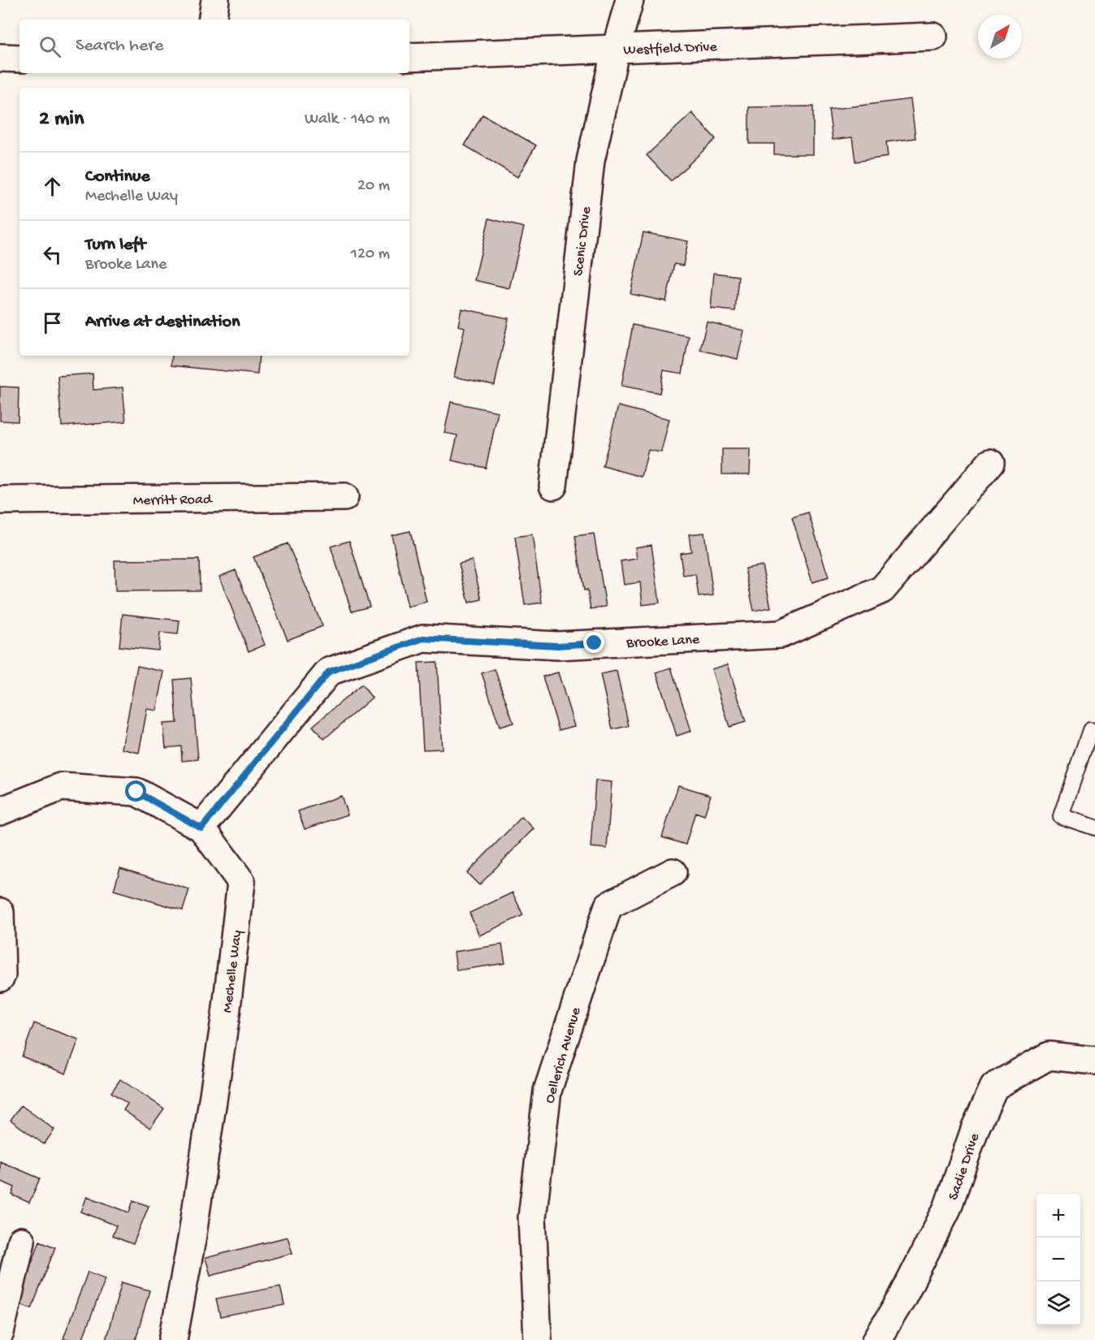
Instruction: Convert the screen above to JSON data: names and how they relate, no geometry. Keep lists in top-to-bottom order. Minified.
{"streets":{"street":["Westfield Drive","Scenic Drive","Merritt Road","Brooke Lane","Mechelle Way","Oellerich Avenue","Sadie Drive"]},"crossings":[["Westfield Drive","Scenic Drive"],["Brooke Lane","Mechelle Way"]],"north":"top right","page":{"search":"Search here","heading":["2 min","Walk · 140 m"],"list":[["Continue","Mechelle Way","20 m"],["Turn left","Brooke Lane","120 m"],"Arrive at destination"],"map_buttons":["+","−"]}}
